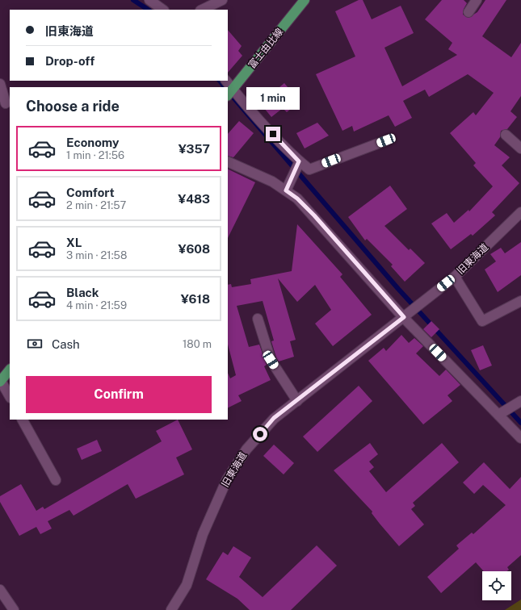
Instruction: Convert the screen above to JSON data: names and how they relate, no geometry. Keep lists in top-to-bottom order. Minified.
{"streets":{"main road":["富士由比線"],"street":["旧東海道"]},"page":{"banner":["旧東海道","Drop-off"],"bubble":"1 min","heading":"Choose a ride","list":[{"name":"Economy","note":"1 min · 21:56","value":"¥357"},{"name":"Comfort","note":"2 min · 21:57","value":"¥483"},{"name":"XL","note":"3 min · 21:58","value":"¥608"},{"name":"Black","note":"4 min · 21:59","value":"¥618"}],"pay":["Cash","180 m"],"buttons":"Confirm"}}
